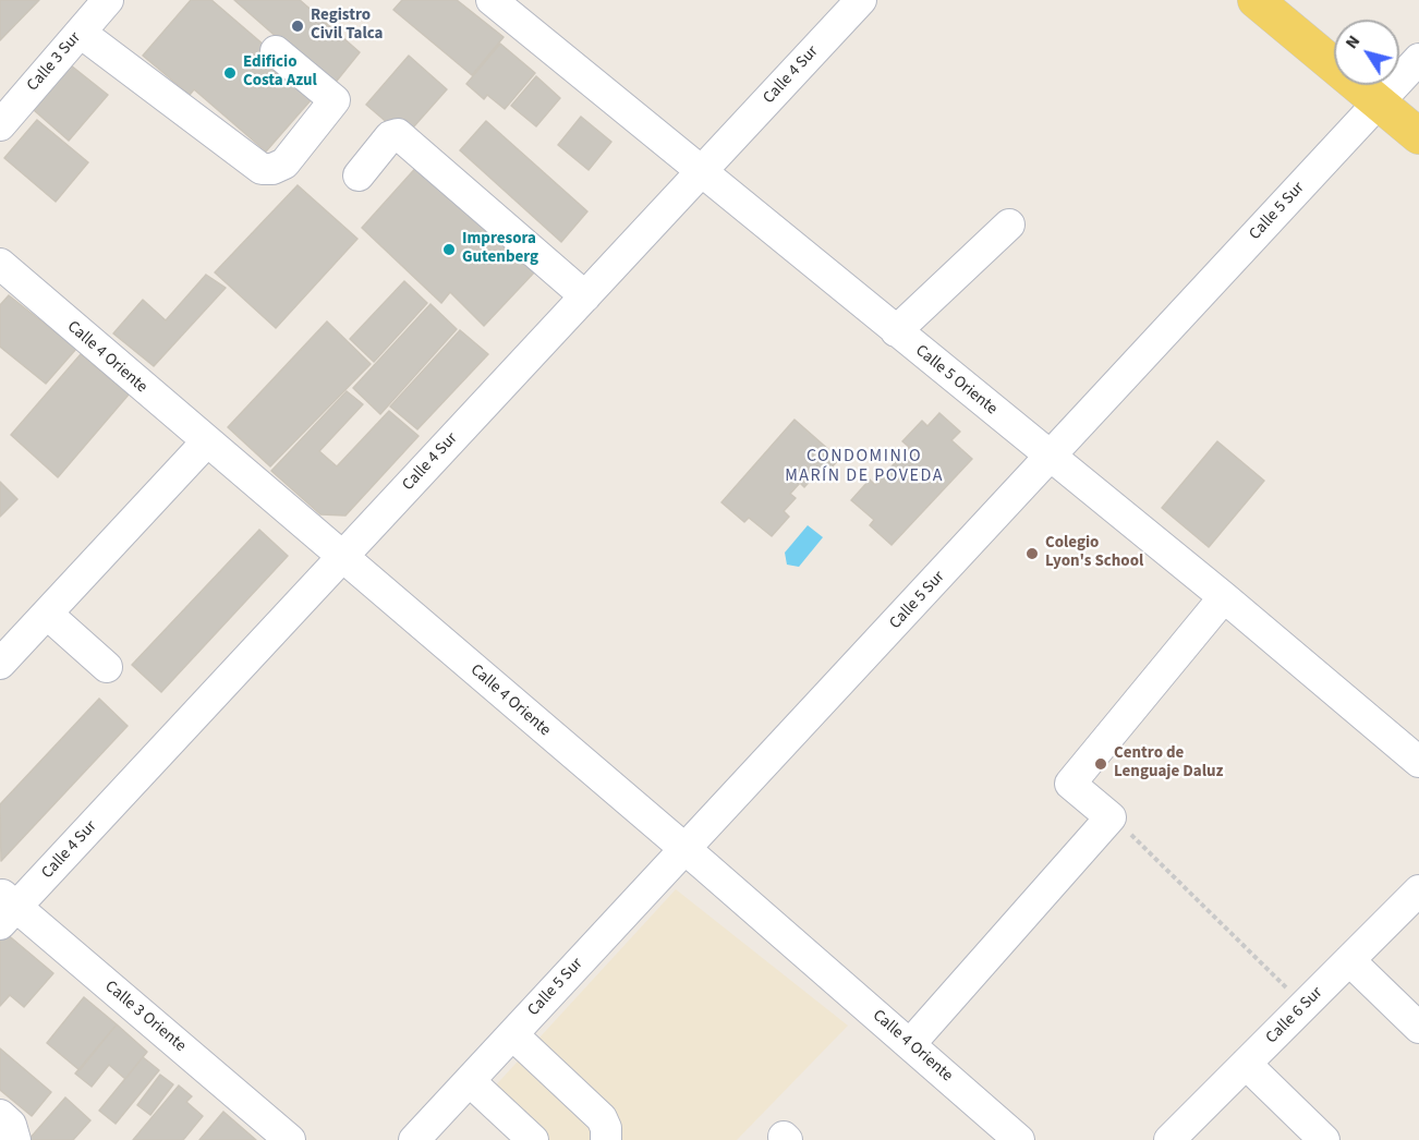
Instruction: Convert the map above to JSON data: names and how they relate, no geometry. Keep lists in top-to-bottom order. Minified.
{"streets":{"street":["Calle 3 Sur","Calle 4 Sur","Calle 5 Sur","Calle 4 Oriente","Calle 5 Oriente","Calle 6 Sur","Calle 3 Oriente"]},"crossings":[["Calle 4 Sur","Calle 4 Oriente"],["Calle 4 Sur","Calle 5 Oriente"],["Calle 4 Sur","Calle 3 Oriente"],["Calle 5 Sur","Calle 4 Oriente"],["Calle 5 Sur","Calle 5 Oriente"]],"districts":["CONDOMINIO MARÍN DE POVEDA"],"places":["Registro Civil Talca","Edificio Costa Azul","Impresora Gutenberg","Colegio Lyon's School","Centro de Lenguaje Daluz"],"north":"top left"}
